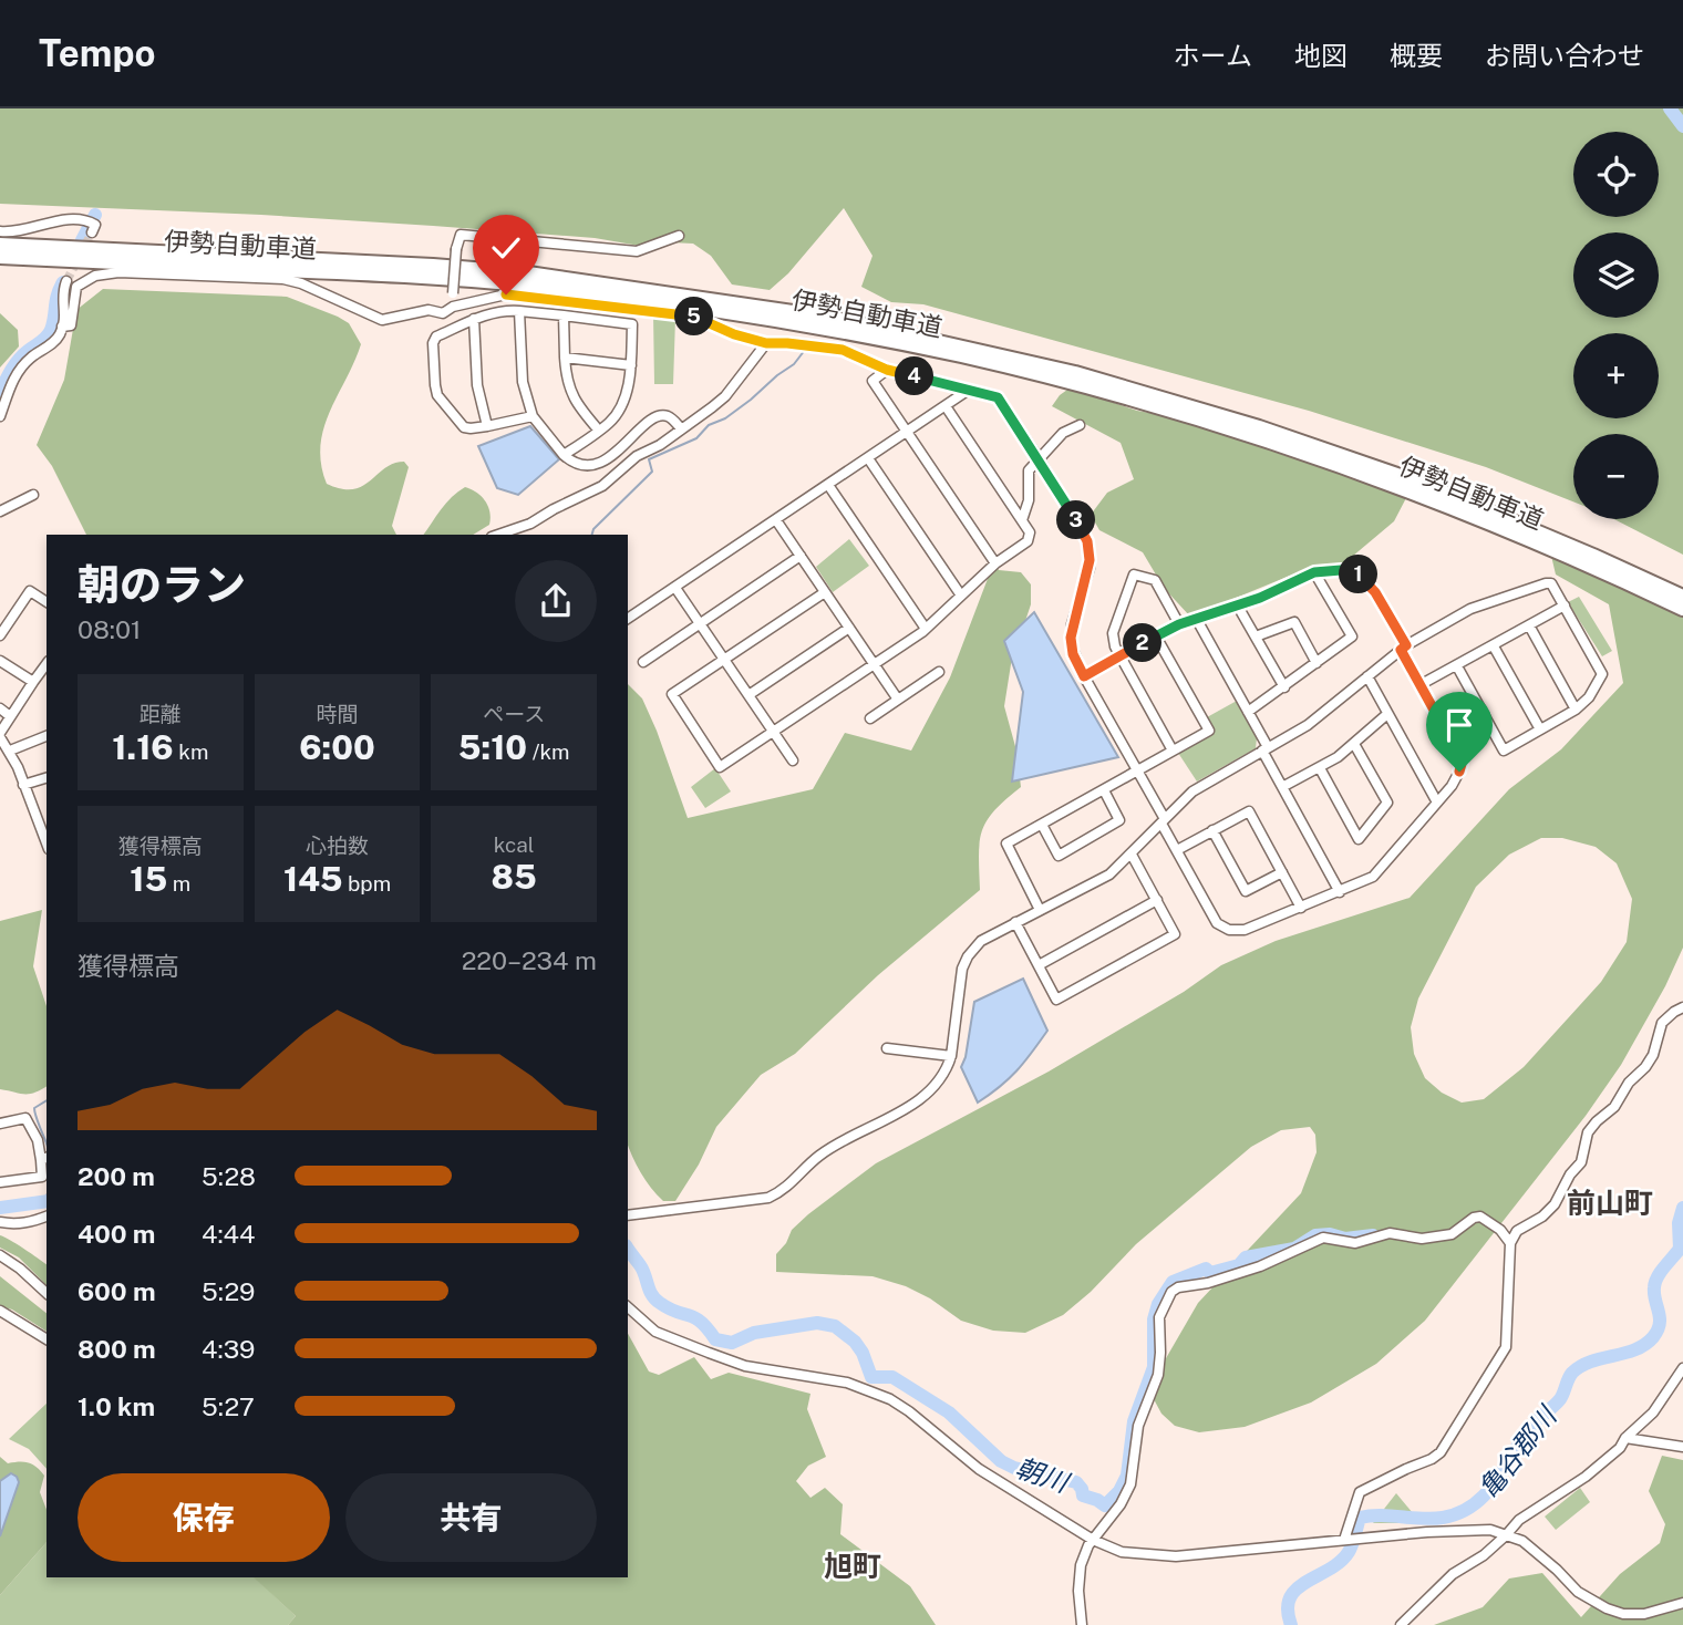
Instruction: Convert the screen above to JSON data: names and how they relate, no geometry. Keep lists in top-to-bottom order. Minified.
{"streets":{"highway":["伊勢自動車道"]},"districts":["前山町","旭町"],"water":["亀谷郡川","朝川"],"page":{"header":"Tempo","nav":["ホーム","地図","概要","お問い合わせ"],"map_buttons":["+","−"],"pins":["5","4","3","1","2"],"heading":["朝のラン","08:01"],"stats":[["距離","1.16 km"],["時間","6:00"],["ペース","5:10 /km"],["獲得標高","15 m"],["心拍数","145 bpm"],["kcal","85"]],"chart":["獲得標高","220–234 m"],"list":[{"name":"200 m","note":"5:28"},{"name":"400 m","note":"4:44"},{"name":"600 m","note":"5:29"},{"name":"800 m","note":"4:39"},{"name":"1.0 km","note":"5:27"}],"buttons":["保存","共有"]}}
